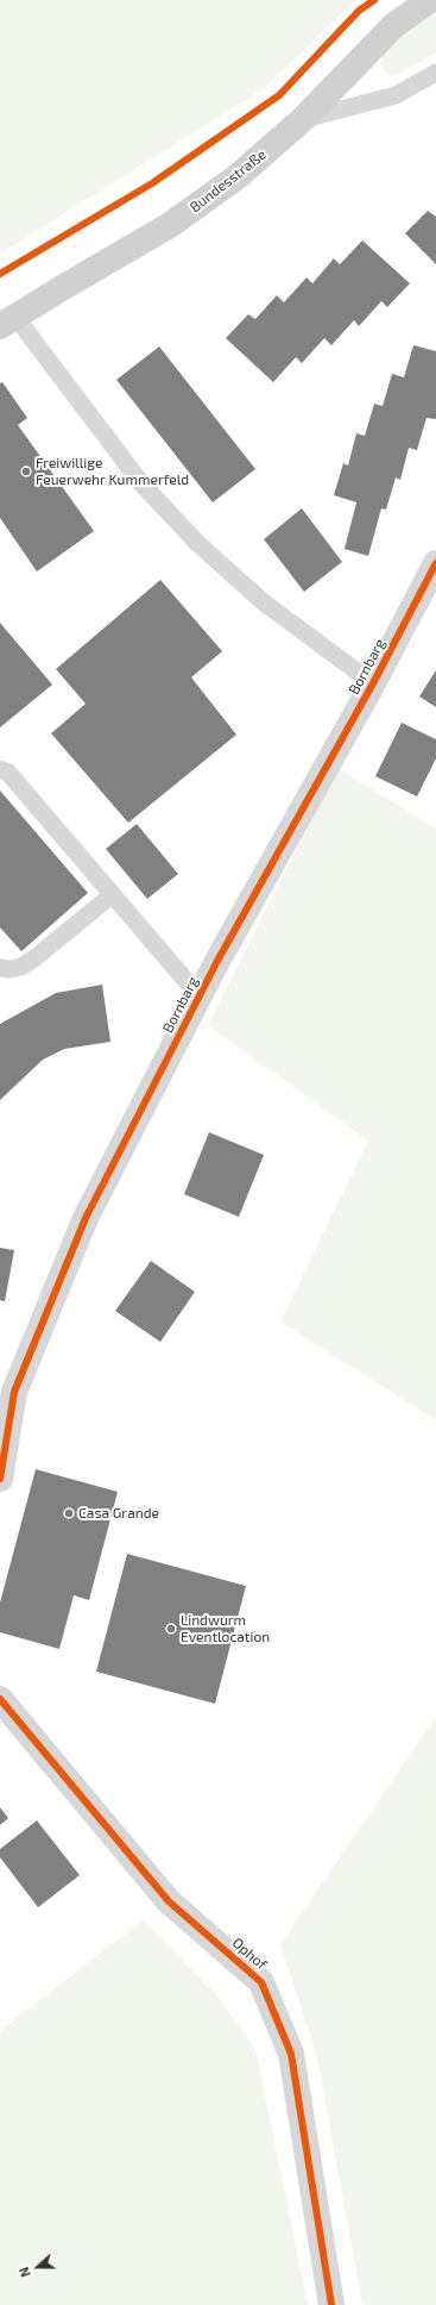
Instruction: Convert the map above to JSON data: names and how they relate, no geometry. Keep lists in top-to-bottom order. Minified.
{"streets":{"street":["Bundesstraße","Bornbarg","Ophof"]},"places":["Freiwillige Feuerwehr Kummerfeld","Casa Grande","Lindwurm Eventlocation"],"north":"left"}
